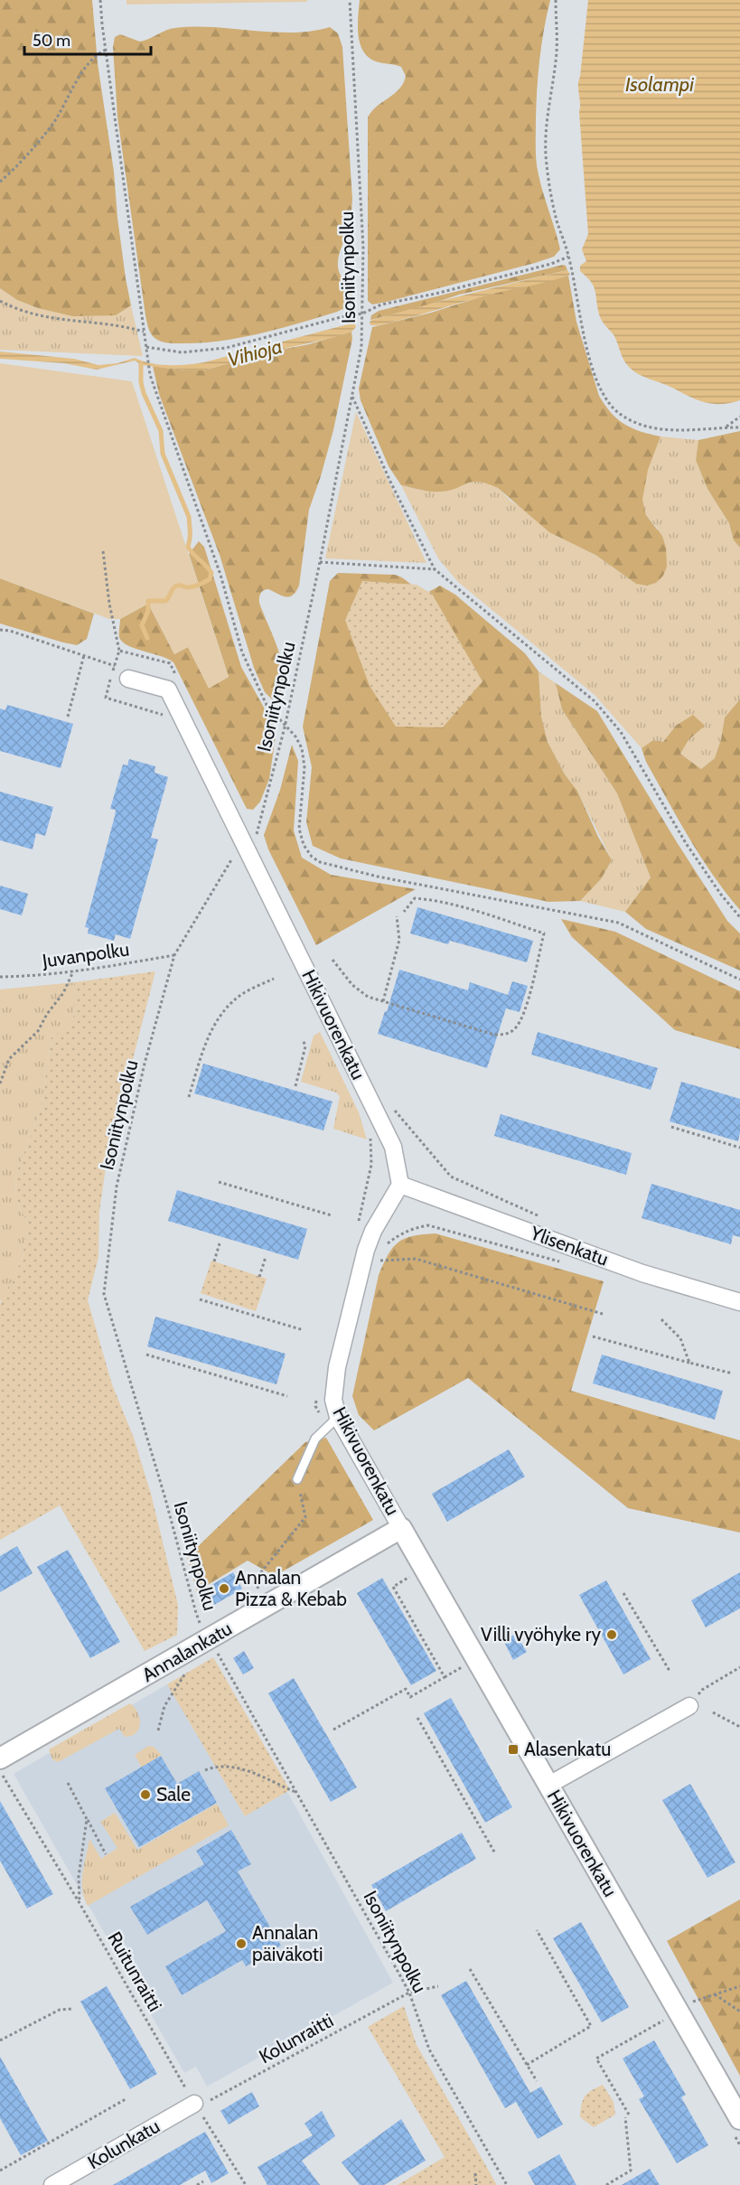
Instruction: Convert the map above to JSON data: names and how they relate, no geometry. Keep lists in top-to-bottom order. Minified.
{"streets":{"street":["Hikivuorenkatu","Ylisenkatu","Annalankatu","Kolunkatu"],"path":["Isoniitynpolku","Juvanpolku","Ruitunraitti","Kolunraitti"]},"crossings":[["Isoniitynpolku","Juvanpolku"],["Isoniitynpolku","Annalankatu"],["Isoniitynpolku","Kolunraitti"],["Hikivuorenkatu","Ylisenkatu"],["Hikivuorenkatu","Annalankatu"],["Ruitunraitti","Kolunraitti"],["Ruitunraitti","Kolunkatu"],["Kolunraitti","Kolunkatu"]],"water":["Isolampi","Vihioja"],"places":{"other":["Annalan Pizza & Kebab","Villi vyöhyke ry","Sale","Annalan päiväkoti"],"transit":["Alasenkatu"]},"scale_bar":"50 m"}
